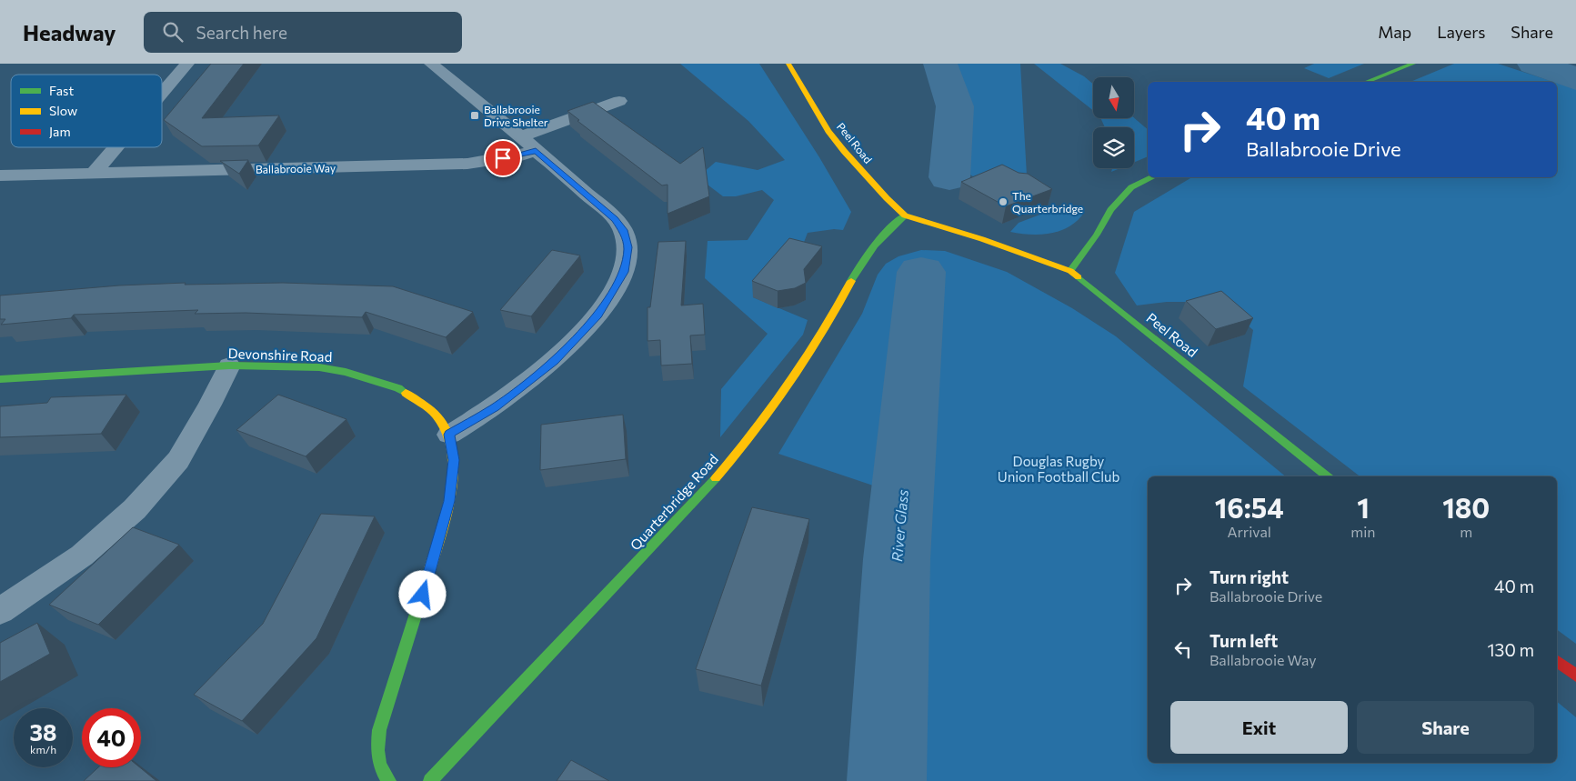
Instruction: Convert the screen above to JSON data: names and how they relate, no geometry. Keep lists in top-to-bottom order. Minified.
{"streets":{"main road":["Peel Road","Devonshire Road","Quarterbridge Road"],"street":["Ballabrooie Way"]},"crossings":[["Peel Road","Quarterbridge Road"]],"water":["River Glass"],"parks":["Douglas Rugby Union Football Club"],"places":{"transit":["Ballabrooie Drive Shelter"],"other":["The Quarterbridge"]},"legend":["Fast","Slow","Jam"],"north":"bottom","page":{"header":"Headway","search":"Search here","nav":["Map","Layers","Share"],"turn":["40 m","Ballabrooie Drive"],"eta":["16:54","Arrival","1","min","180","m"],"list":[{"name":"Turn right","note":"Ballabrooie Drive","value":"40 m"},{"name":"Turn left","note":"Ballabrooie Way","value":"130 m"}],"buttons":["Exit","Share"],"speed":"38 km/h","limit":"40"}}
